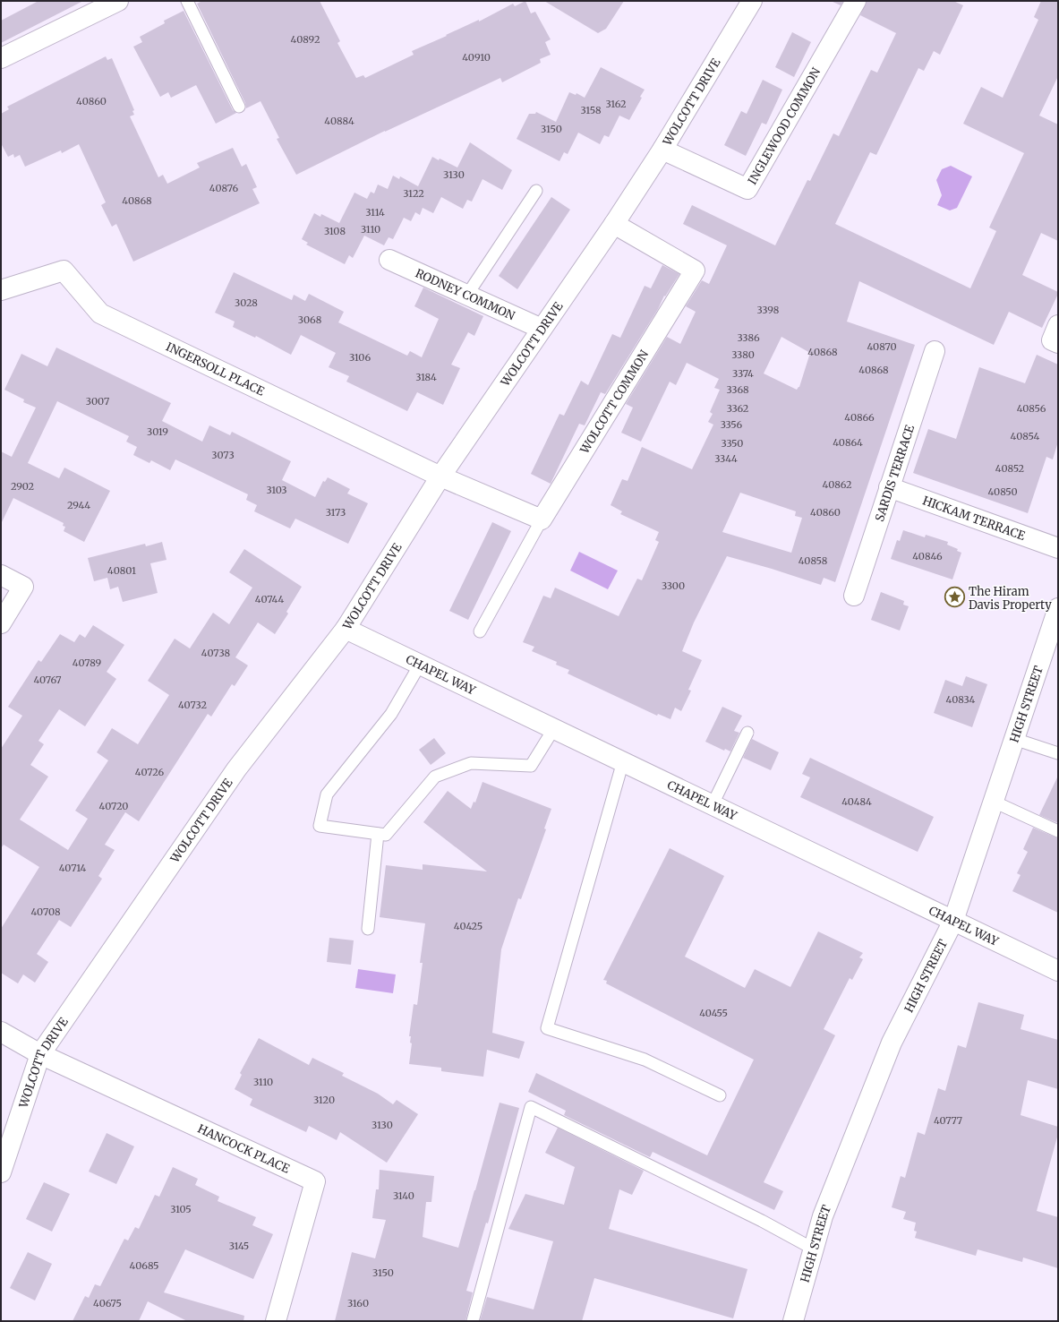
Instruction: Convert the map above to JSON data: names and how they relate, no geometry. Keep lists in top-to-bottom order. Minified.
{"streets":{"street":["WOLCOTT DRIVE","INGLEWOOD COMMON","RODNEY COMMON","INGERSOLL PLACE","WOLCOTT COMMON","SARDIS TERRACE","HICKAM TERRACE","CHAPEL WAY","HIGH STREET","HANCOCK PLACE"]},"crossings":[["WOLCOTT DRIVE","INGLEWOOD COMMON"],["WOLCOTT DRIVE","RODNEY COMMON"],["WOLCOTT DRIVE","INGERSOLL PLACE"],["WOLCOTT DRIVE","WOLCOTT COMMON"],["WOLCOTT DRIVE","CHAPEL WAY"],["WOLCOTT DRIVE","HANCOCK PLACE"],["SARDIS TERRACE","HICKAM TERRACE"],["CHAPEL WAY","HIGH STREET"]],"places":{"place":["The Hiram Davis Property"]},"house_numbers":["40892","40910","40860","3162","3158","40884","3150","3130","40876","3122","40868","3114","3110","3108","3028","3398","3068","3386","40870","40868","3380","3106","40868","3374","3184","3368","3007","3362","40856","40866","3356","3019","40854","40864","3350","3073","3344","40852","40862","2902","3103","40850","2944","3173","40860","40846","40858","40801","3300","40744","40738","40789","40767","40834","40732","40726","40484","40720","40714","40708","40425","40455","3110","3120","40777","3130","3140","3105","3145","40685","3150","40675","3160"]}
